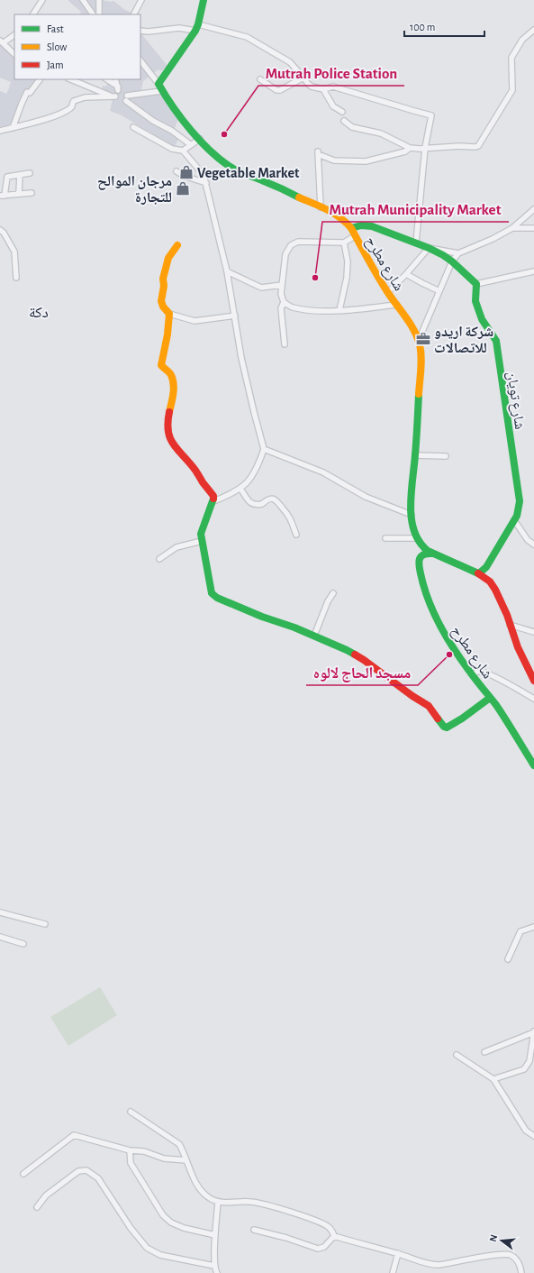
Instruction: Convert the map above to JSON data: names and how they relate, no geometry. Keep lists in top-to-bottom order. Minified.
{"streets":{"main road":["شارع مطرح","شارع تويان"]},"districts":["دكة"],"places":{"other":["Mutrah Police Station","Mutrah Municipality Market","مسجد الحاج لالوه"],"shop":["Vegetable Market","مرجان الموالح للتجارة"],"office":["شركة اريدو للاتصالات"]},"legend":["Fast","Slow","Jam"],"scale_bar":"100 m","north":"left"}
